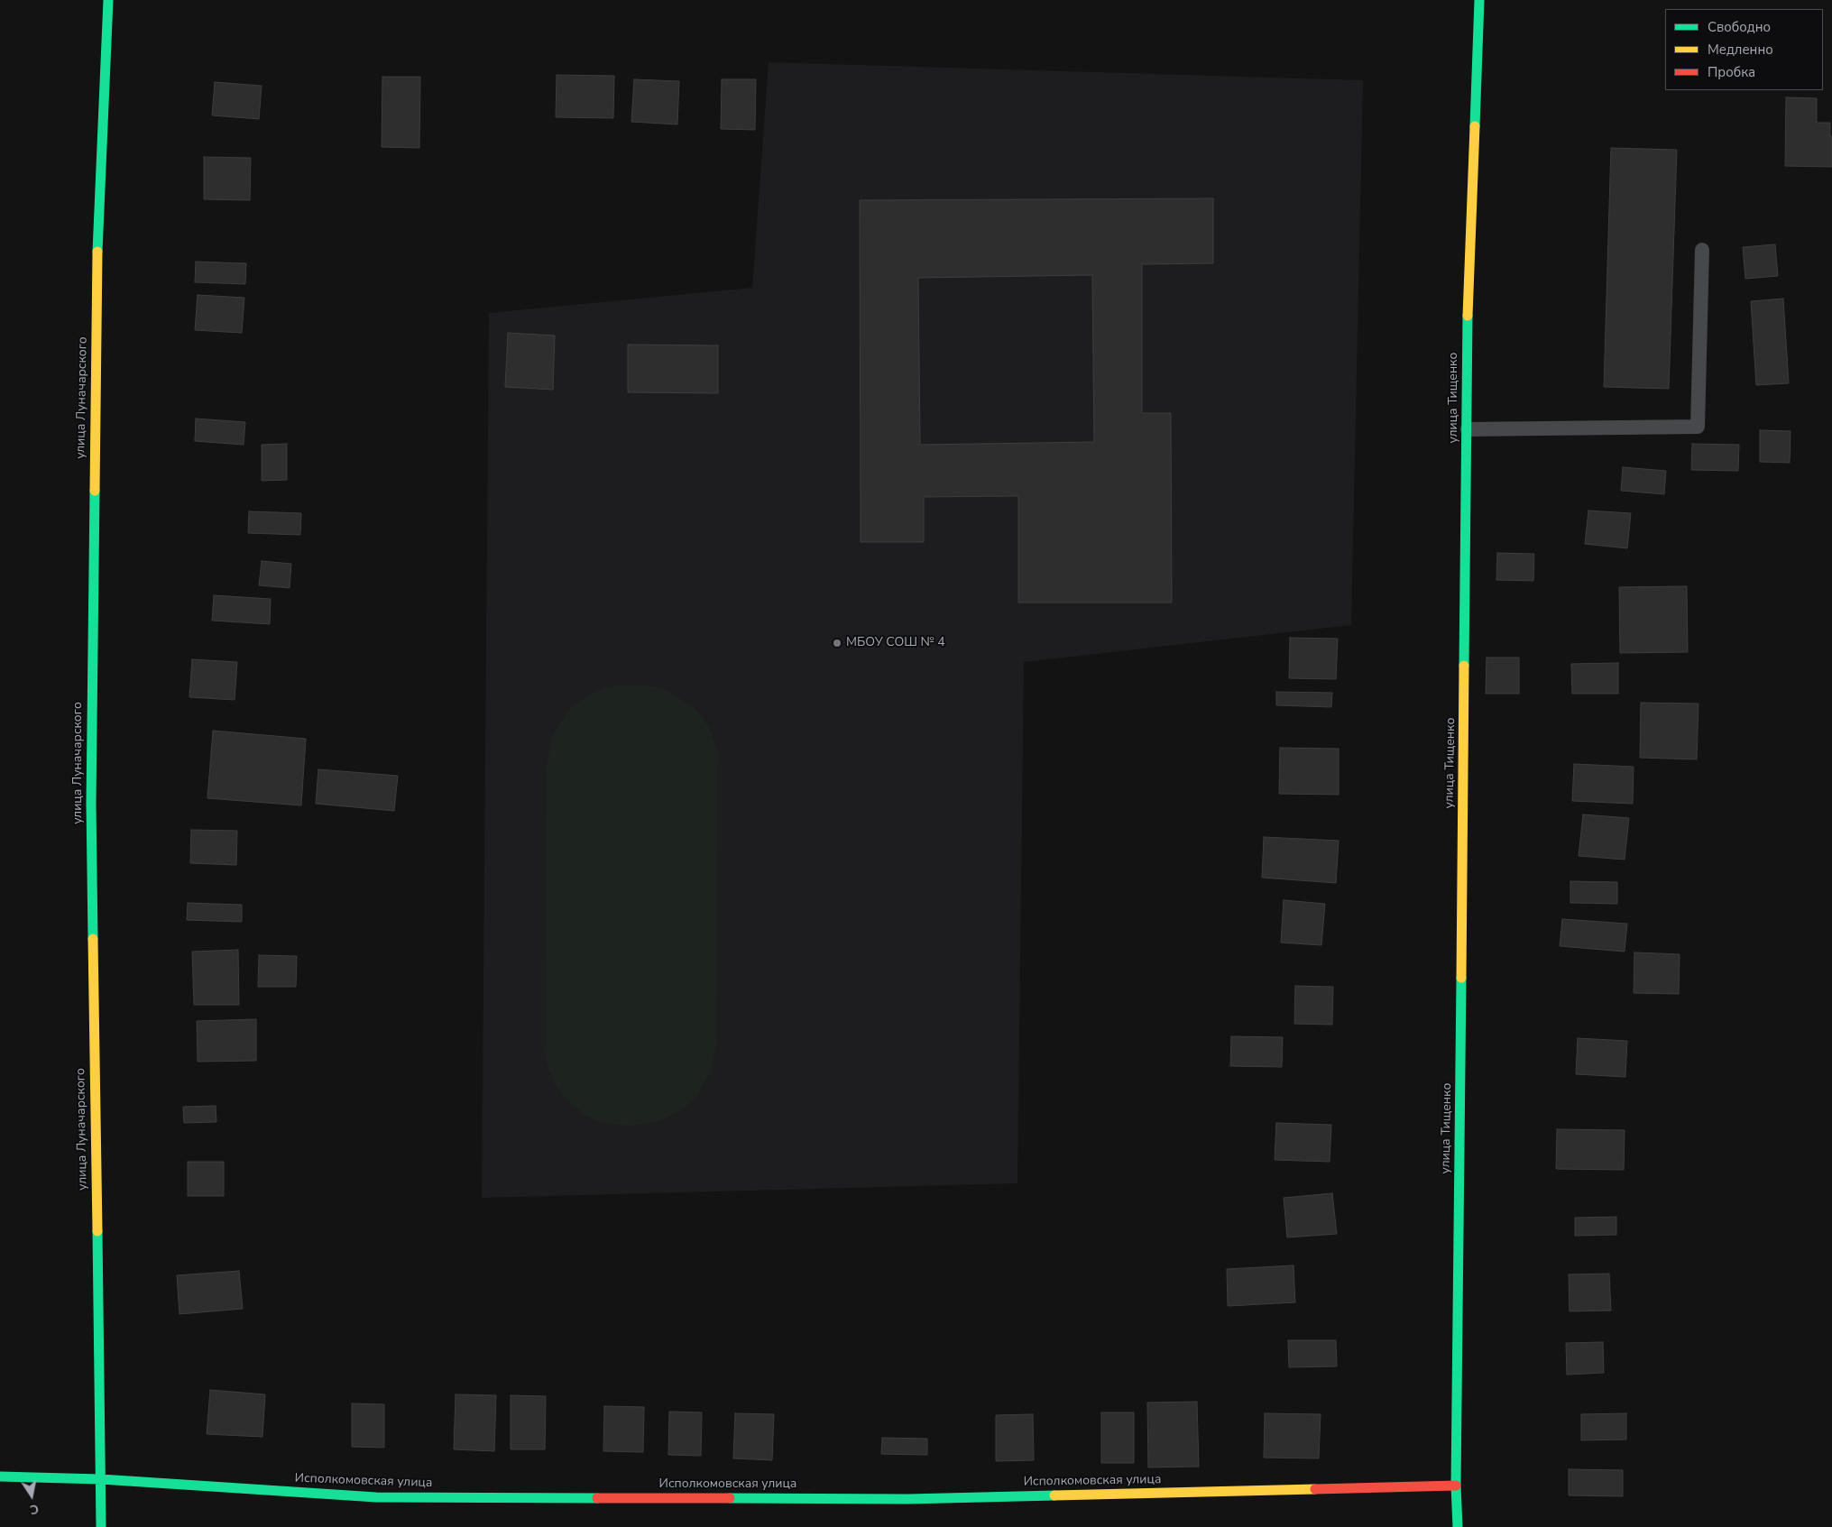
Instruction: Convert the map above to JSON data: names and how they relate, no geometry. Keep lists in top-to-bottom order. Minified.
{"streets":{"street":["улица Луначарского","улица Тищенко","Исполкомовская улица"]},"crossings":[["улица Луначарского","Исполкомовская улица"],["улица Тищенко","Исполкомовская улица"]],"places":["МБОУ СОШ № 4"],"legend":["Свободно","Медленно","Пробка"],"north":"bottom"}
